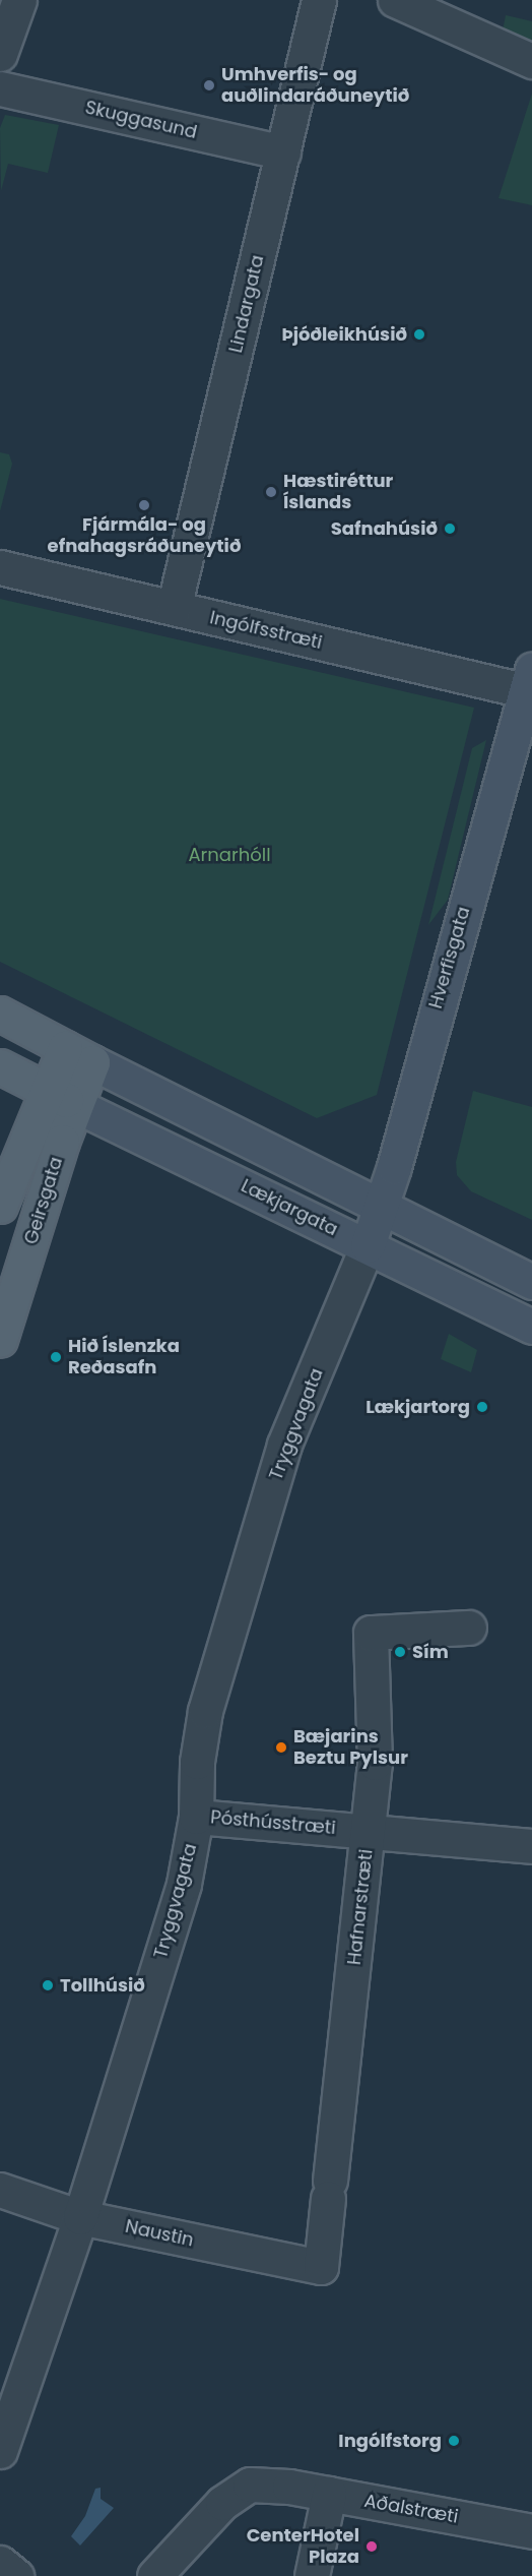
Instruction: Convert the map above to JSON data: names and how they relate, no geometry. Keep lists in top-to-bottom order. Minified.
{"streets":{"main road":["Hverfisgata","Geirsgata","Lækjargata"],"street":["Skuggasund","Lindargata","Ingólfsstræti","Tryggvagata","Pósthússtræti","Hafnarstræti","Naustin","Aðalstræti"]},"crossings":[["Skuggasund","Lindargata"],["Lindargata","Ingólfsstræti"],["Ingólfsstræti","Hverfisgata"],["Hverfisgata","Lækjargata"],["Hverfisgata","Tryggvagata"],["Geirsgata","Lækjargata"],["Lækjargata","Tryggvagata"],["Tryggvagata","Pósthússtræti"],["Tryggvagata","Naustin"],["Pósthússtræti","Hafnarstræti"],["Hafnarstræti","Naustin"]],"parks":["Arnarhóll"],"places":["Umhverfis- og auðlindaráðuneytið","Þjóðleikhúsið","Hæstiréttur Íslands","Fjármála- og efnahagsráðuneytið","Safnahúsið","Hið Íslenzka Reðasafn","Lækjartorg","Sím","Bæjarins Beztu Pylsur","Tollhúsið","Ingólfstorg","CenterHotel Plaza"]}
